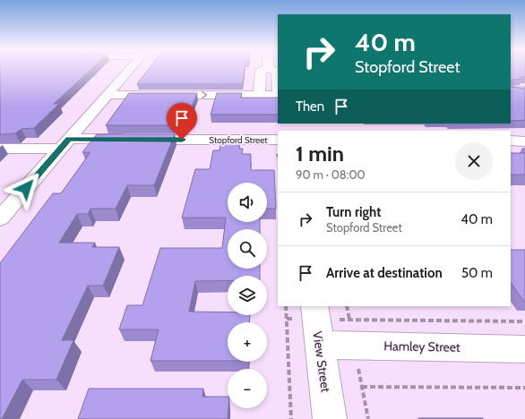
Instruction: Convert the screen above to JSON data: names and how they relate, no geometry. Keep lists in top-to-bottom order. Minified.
{"streets":{"street":["Stopford Street","Hamley Street","View Street"]},"crossings":[["Hamley Street","View Street"]],"page":{"turn":["40 m","Stopford Street"],"then":"Then","heading":["1 min","90 m · 08:00"],"map_buttons":["+","−"],"list":[{"name":"Turn right","note":"Stopford Street","value":"40 m"},{"name":"Arrive at destination","value":"50 m"}]}}
